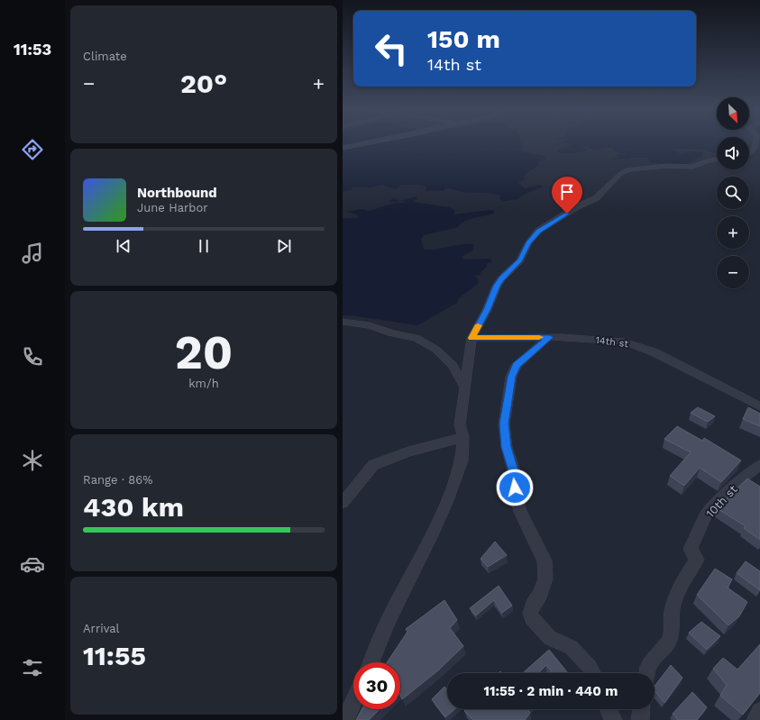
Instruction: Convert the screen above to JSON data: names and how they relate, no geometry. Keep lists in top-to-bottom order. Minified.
{"streets":{"street":["14th st","10th st"]},"north":"bottom right","page":{"tabs":"11:53","tile":["Climate",["20","km/h"],["Range · 86%","430 km"],["Arrival","11:55"]],"turn":["150 m","14th st"],"heat":["−","20°","+"],"map_buttons":["+","−"],"song":["Northbound","June Harbor"],"limit":"30","trip":"11:55 · 2 min · 440 m"}}
